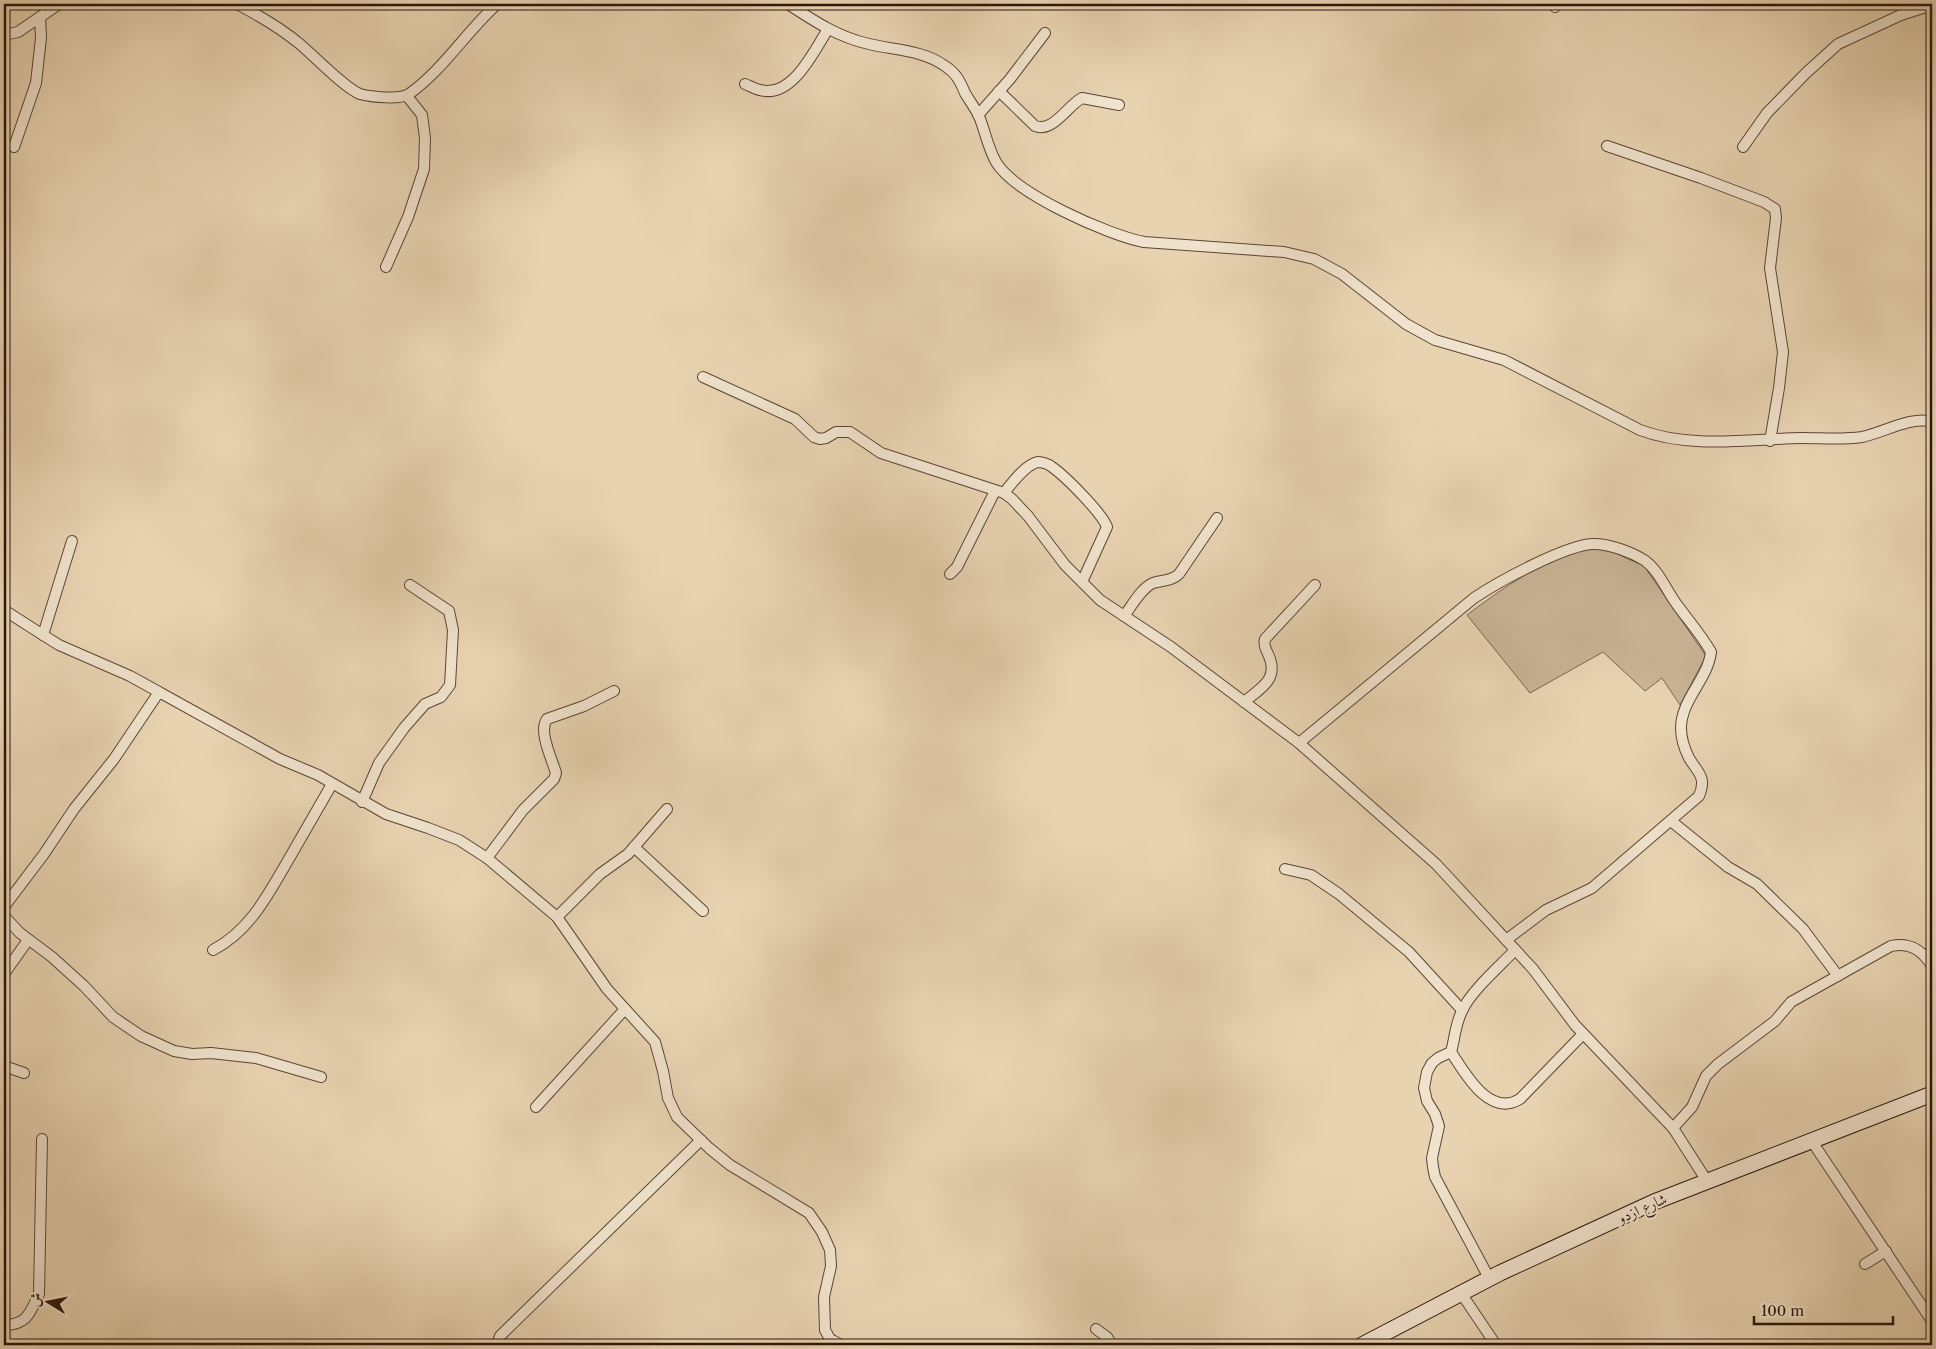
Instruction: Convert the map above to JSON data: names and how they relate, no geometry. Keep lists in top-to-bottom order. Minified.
{"streets":{"street":["شارع ازدو"]},"scale_bar":"100 m","north":"left"}
